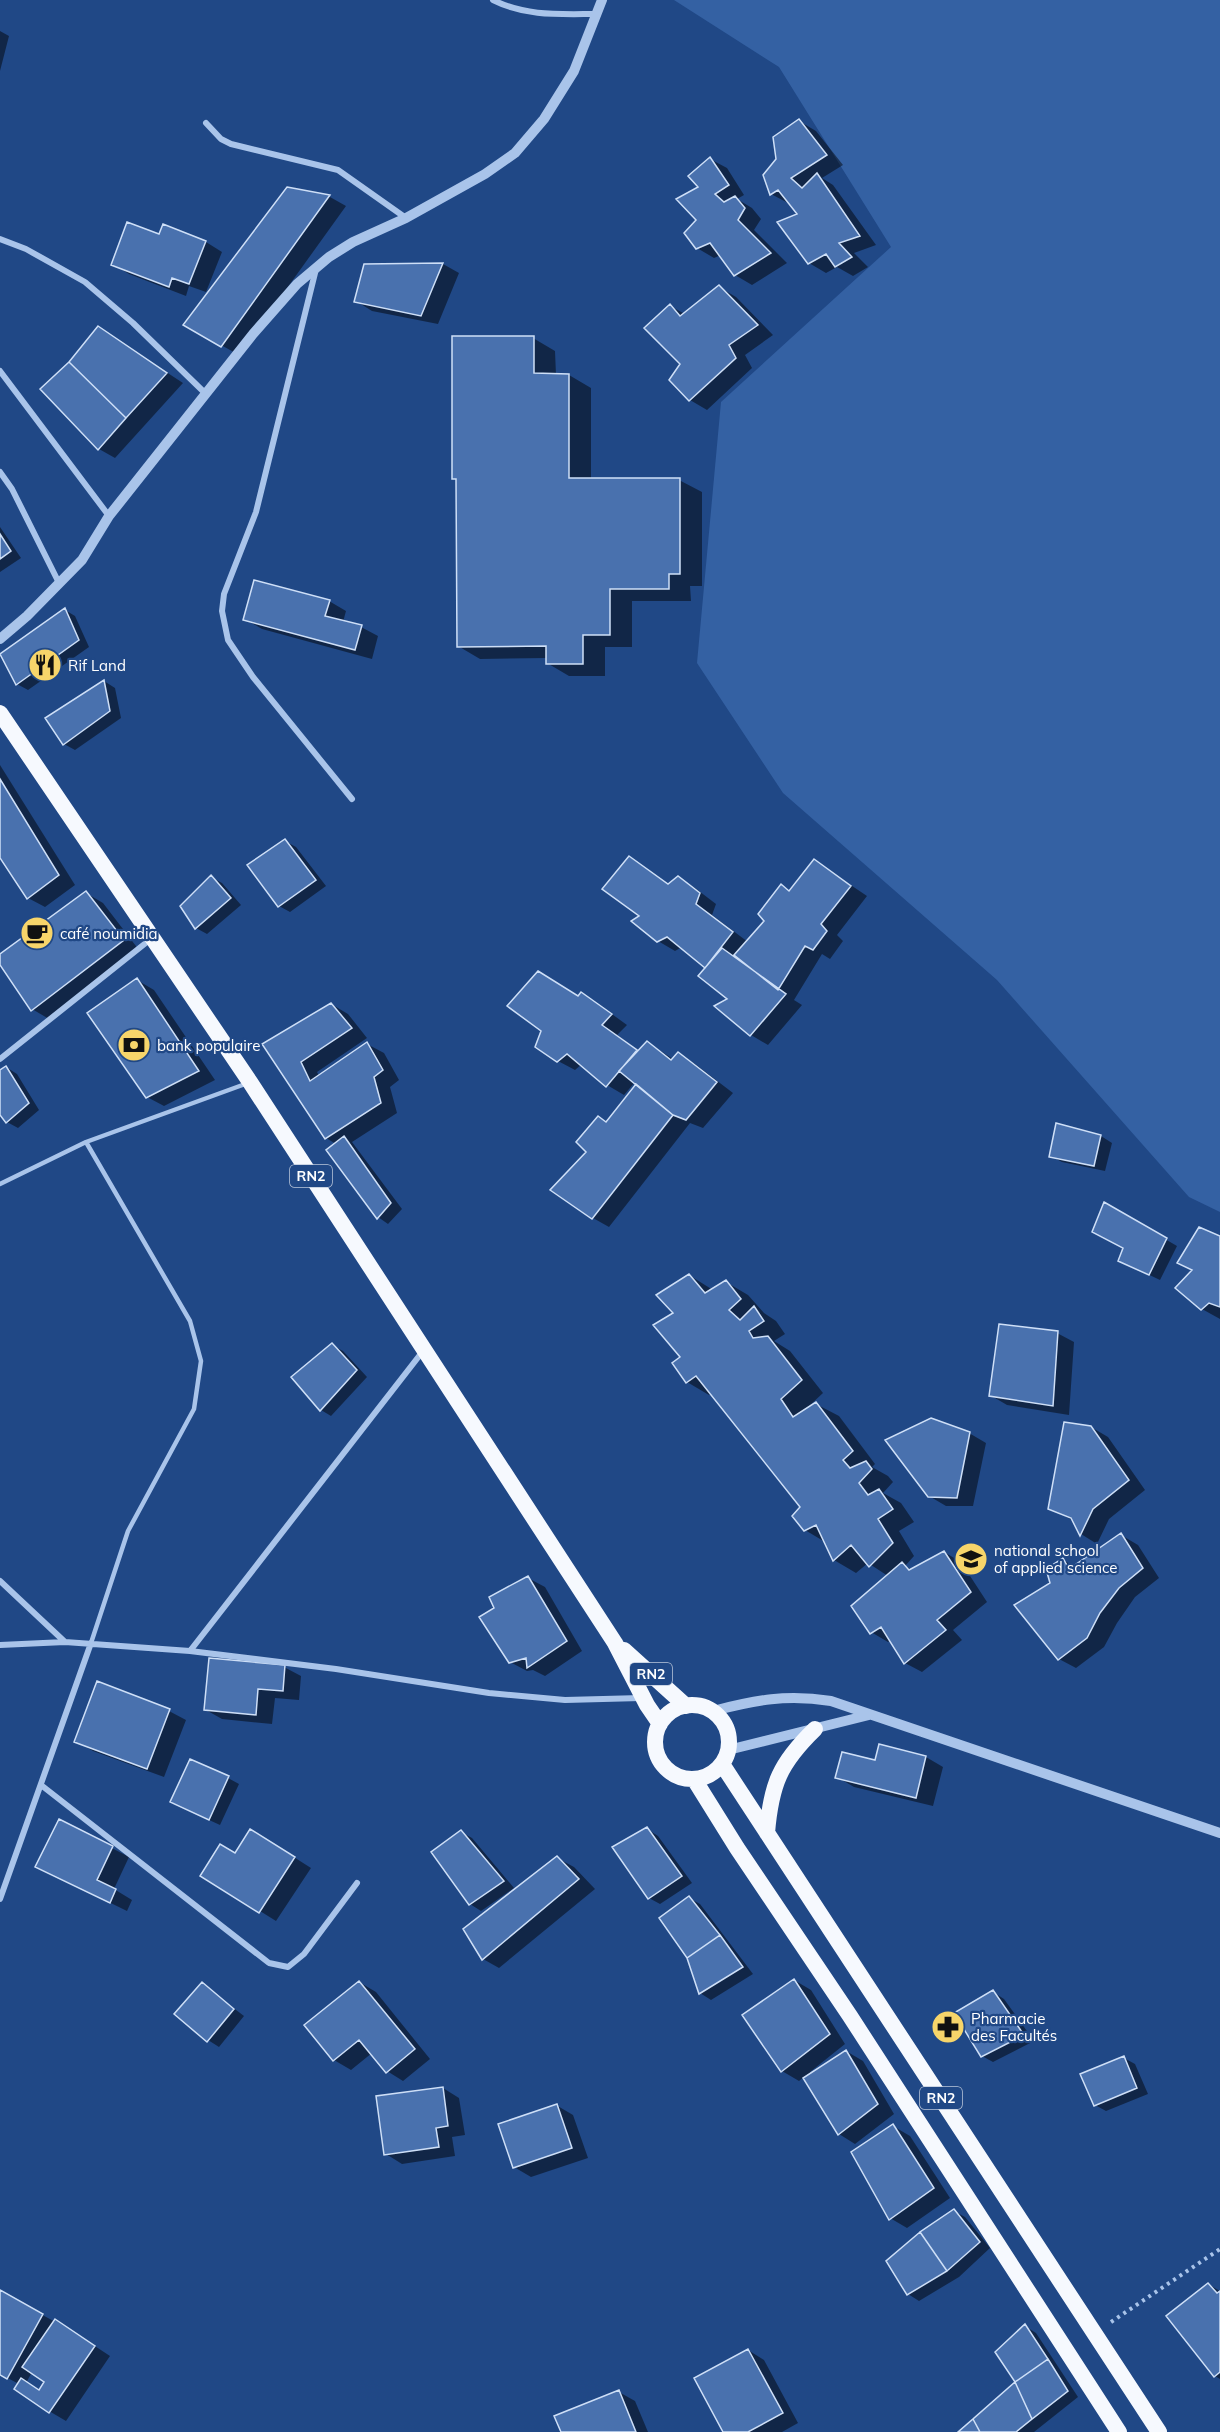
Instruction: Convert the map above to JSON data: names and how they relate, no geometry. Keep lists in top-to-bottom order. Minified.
{"streets":{"highway":["RN2"]},"places":{"restaurant":["Rif Land"],"cafe":["café noumidia"],"bank":["bank populaire"],"school or university":["national school of applied science"],"pharmacy":["Pharmacie des Facultés"]}}
